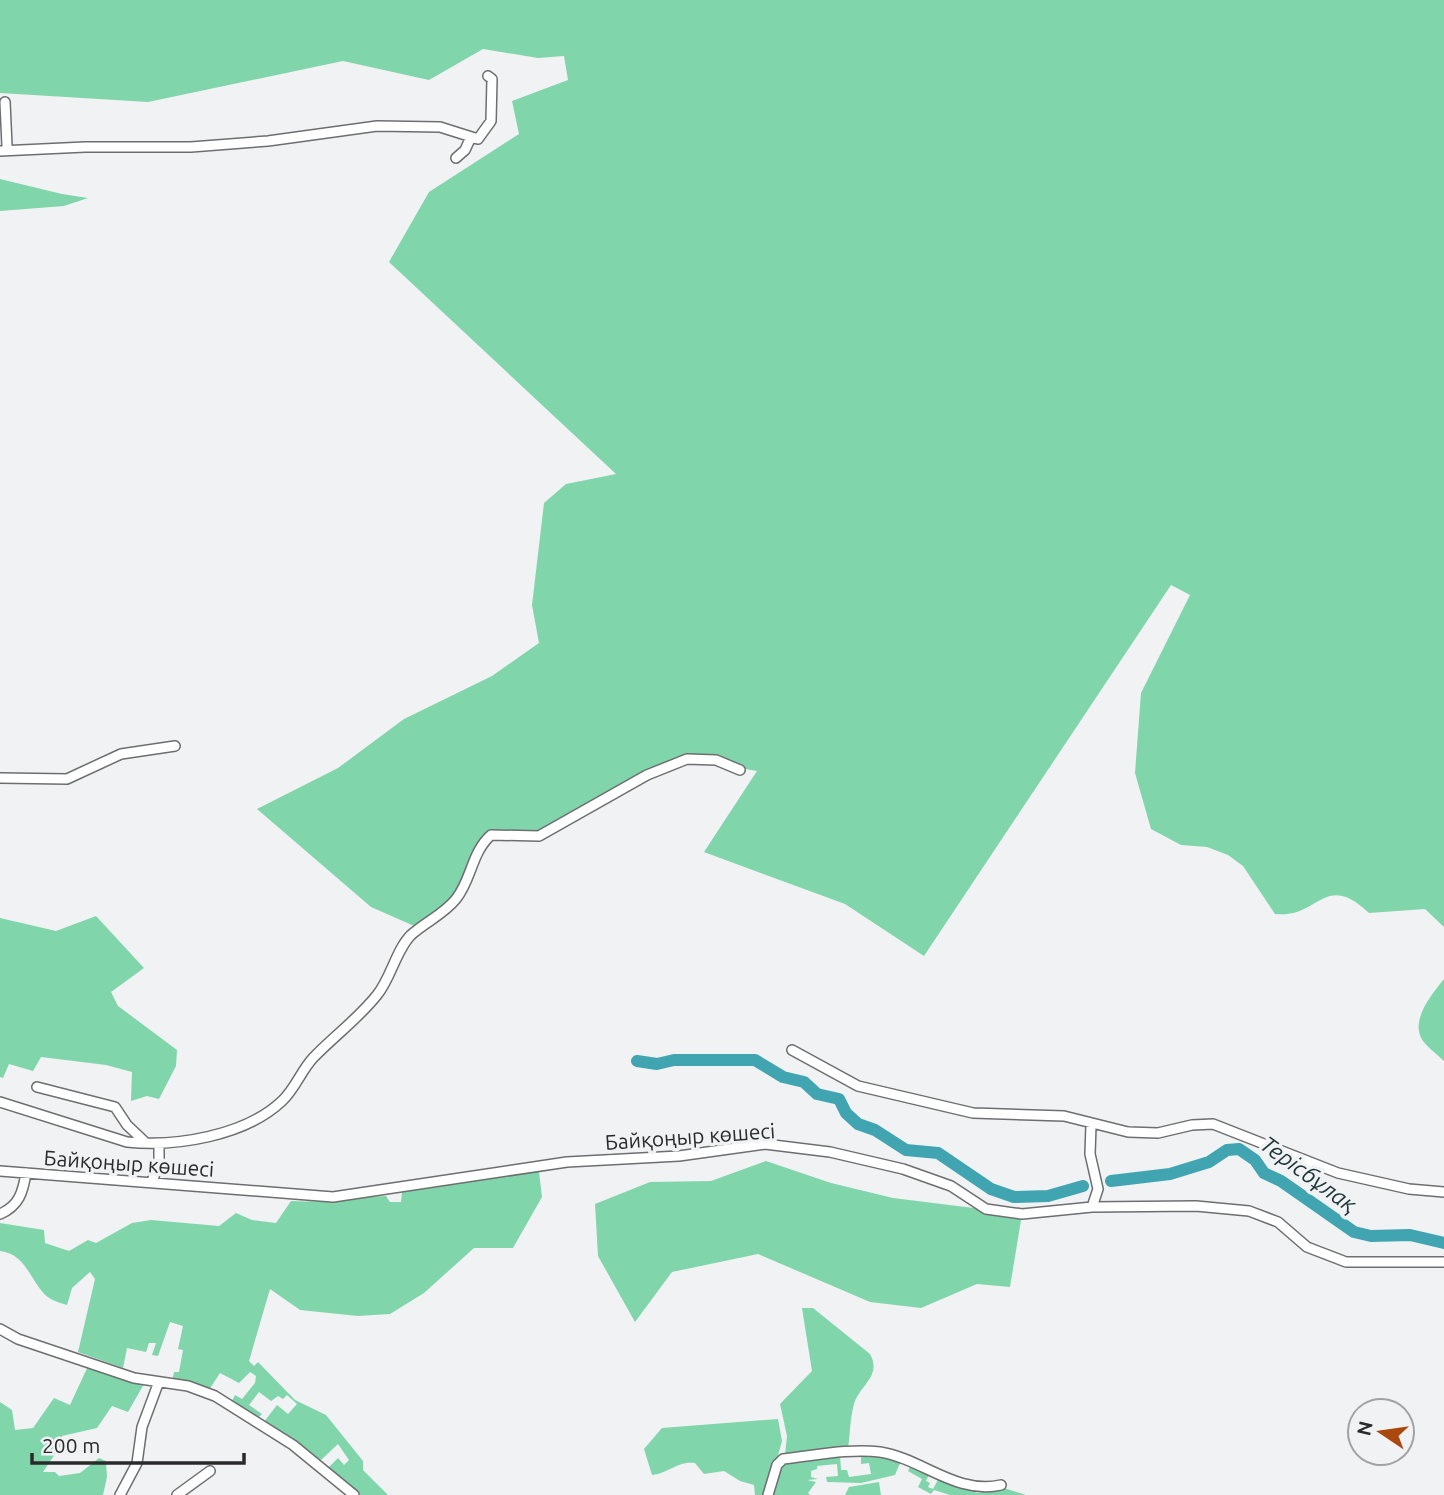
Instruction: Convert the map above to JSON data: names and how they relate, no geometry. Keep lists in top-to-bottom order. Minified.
{"streets":{"street":["Байқоңыр көшесі"]},"water":["Терісбұлақ"],"scale_bar":"200 m","north":"left"}
